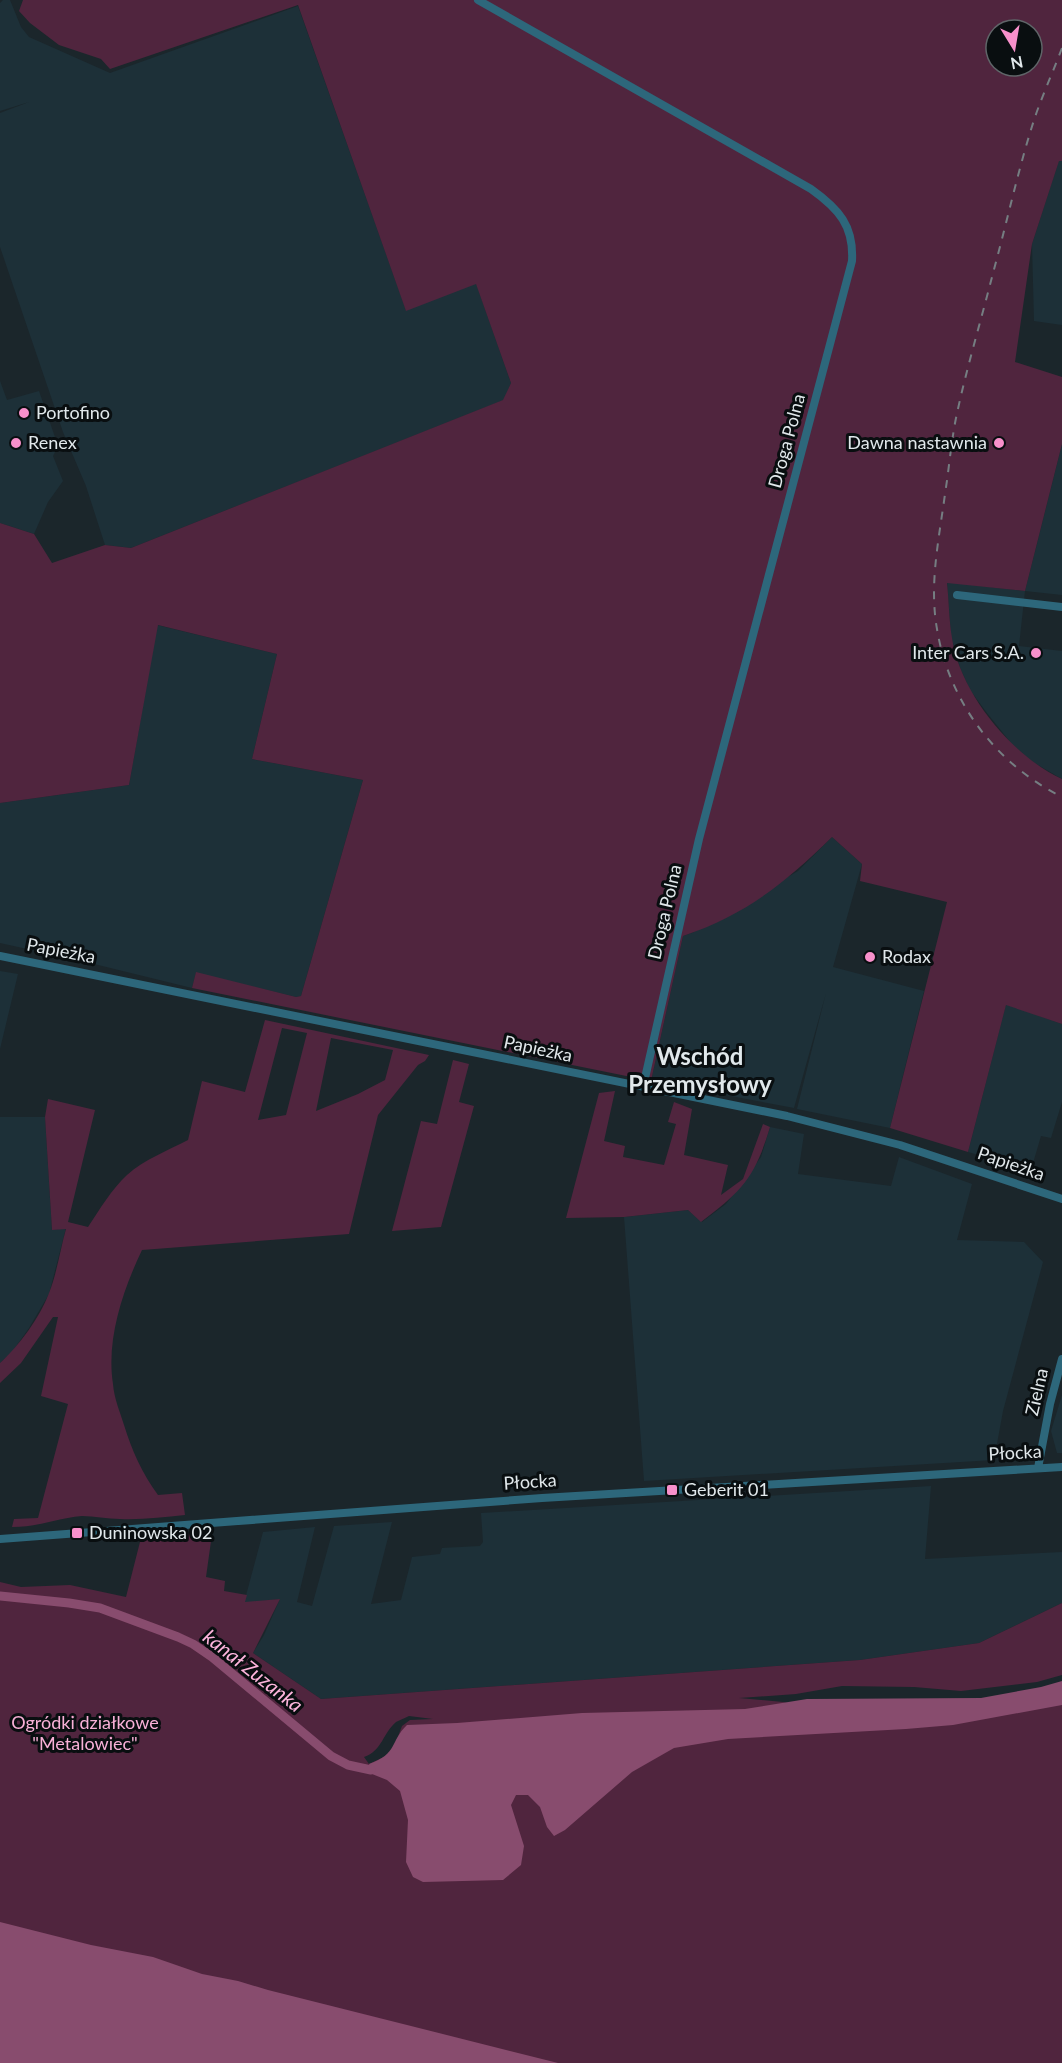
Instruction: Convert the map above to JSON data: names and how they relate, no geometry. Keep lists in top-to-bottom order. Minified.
{"streets":{"street":["Droga Polna","Papieżka","Zielna","Płocka"]},"crossings":[["Droga Polna","Papieżka"],["Zielna","Płocka"]],"districts":["Wschód Przemysłowy"],"water":["kanał Zuzanka"],"parks":["Ogródki działkowe \"Metalowiec\""],"places":{"other":["Portofino","Renex","Dawna nastawnia","Inter Cars S.A.","Rodax"],"transit":["Geberit 01","Duninowska 02"]},"north":"bottom"}
